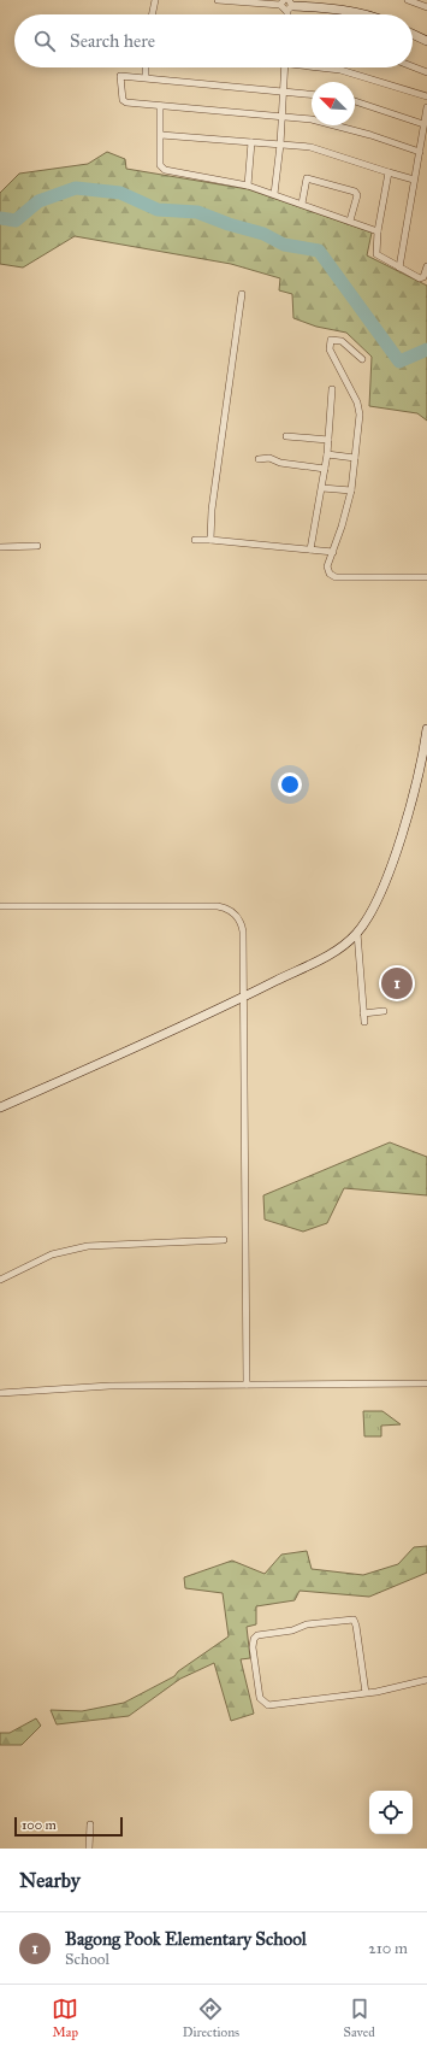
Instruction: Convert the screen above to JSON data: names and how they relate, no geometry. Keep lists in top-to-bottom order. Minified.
{"scale_bar":"100 m","north":"top left","page":{"search":"Search here","pins":"1","scale":"100 m","heading":"Nearby","list":[{"mark":"1","name":"Bagong Pook Elementary School","note":"School","value":"210 m"}],"nav":["Map","Directions","Saved"]}}
